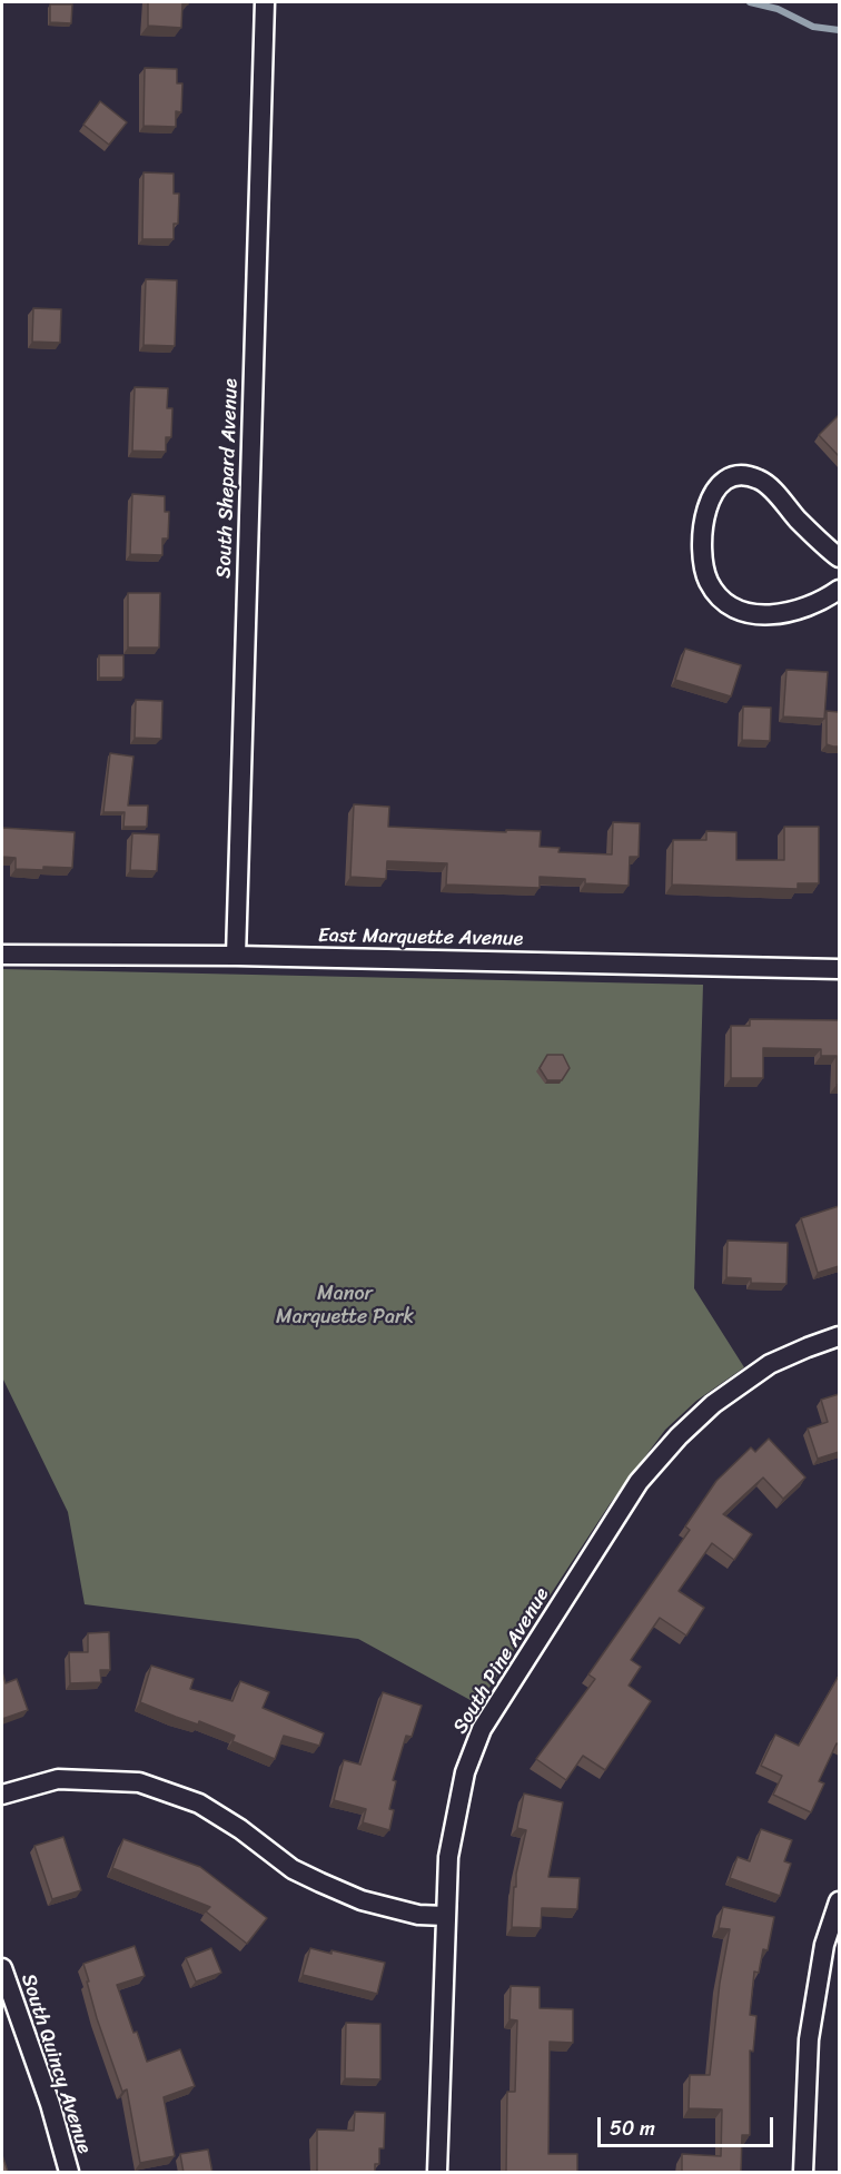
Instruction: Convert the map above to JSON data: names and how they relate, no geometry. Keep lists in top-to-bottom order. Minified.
{"streets":{"street":["South Shepard Avenue","East Marquette Avenue","South Pine Avenue","South Quincy Avenue"]},"crossings":[["South Shepard Avenue","East Marquette Avenue"]],"parks":["Manor Marquette Park"],"scale_bar":"50 m"}
